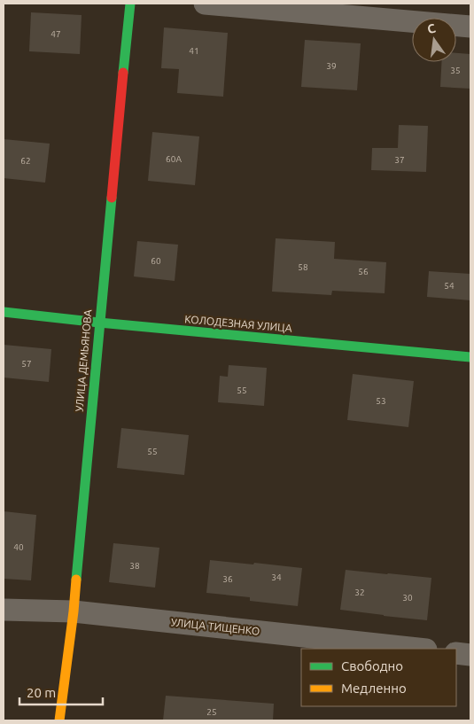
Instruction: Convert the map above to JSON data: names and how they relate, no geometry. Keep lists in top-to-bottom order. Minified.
{"streets":{"street":["КОЛОДЕЗНАЯ УЛИЦА","УЛИЦА ДЕМЬЯНОВА","УЛИЦА ТИЩЕНКО"]},"crossings":[["КОЛОДЕЗНАЯ УЛИЦА","УЛИЦА ДЕМЬЯНОВА"],["УЛИЦА ДЕМЬЯНОВА","УЛИЦА ТИЩЕНКО"]],"house_numbers":["47","41","39","35","60А","37","62","60","58","56","54","57","55","53","55","40","38","34","36","32","30","25"],"legend":["Свободно","Медленно"],"scale_bar":"20 m","north":"top"}
